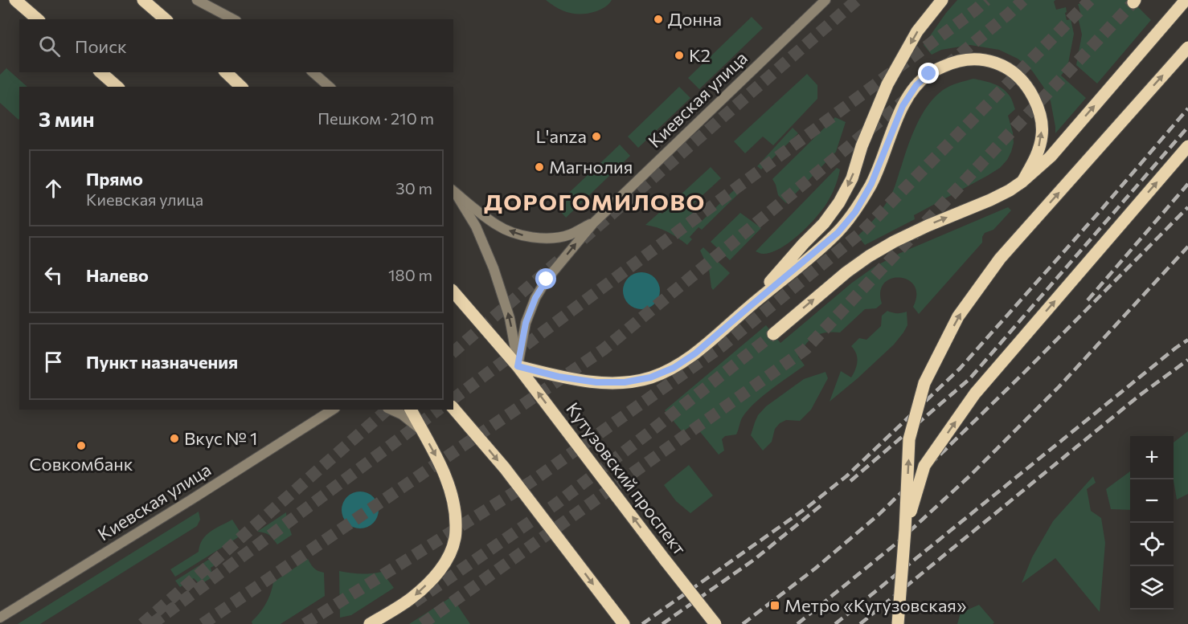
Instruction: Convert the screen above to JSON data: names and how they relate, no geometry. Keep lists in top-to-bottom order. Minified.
{"streets":{"main road":["Кутузовский проспект"],"street":["Киевская улица"]},"crossings":[["Киевская улица","Кутузовский проспект"]],"districts":["ДОРОГОМИЛОВО"],"places":{"other":["Донна","К2","L'anza","Магнолия","Вкус № 1","Совкомбанк"],"transit":["Метро «Кутузовская»"]},"page":{"search":"Поиск","heading":["3 мин","Пешком · 210 m"],"list":[["Прямо","Киевская улица","30 m"],["Налево","180 m"],"Пункт назначения"],"map_buttons":["+","−"]}}
